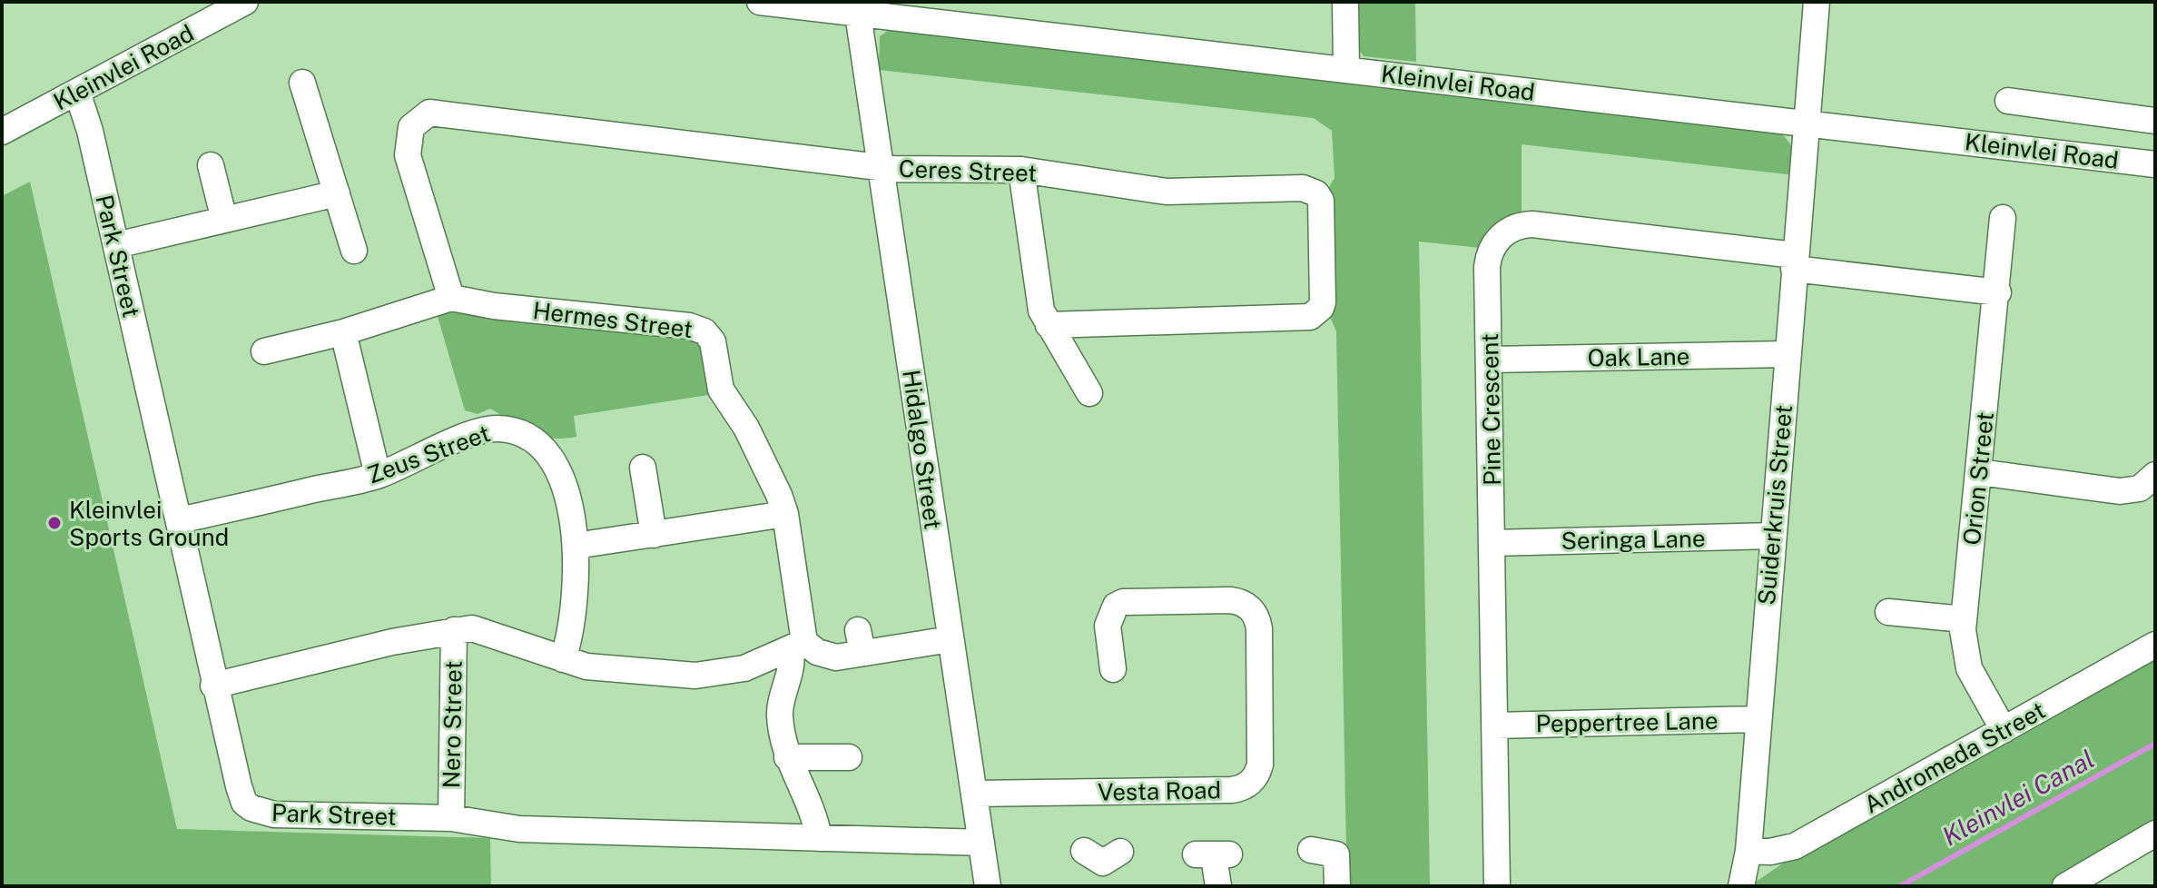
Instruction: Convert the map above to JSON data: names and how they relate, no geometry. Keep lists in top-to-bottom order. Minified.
{"streets":{"street":["Kleinvlei Road","Ceres Street","Park Street","Hermes Street","Oak Lane","Pine Crescent","Hidalgo Street","Zeus Street","Orion Street","Suiderkruis Street","Seringa Lane","Peppertree Lane","Nero Street","Andromeda Street","Vesta Road"]},"crossings":[["Kleinvlei Road","Park Street"],["Kleinvlei Road","Hidalgo Street"],["Kleinvlei Road","Suiderkruis Street"],["Ceres Street","Hermes Street"],["Ceres Street","Hidalgo Street"],["Park Street","Hermes Street"],["Park Street","Hidalgo Street"],["Park Street","Zeus Street"],["Park Street","Nero Street"],["Oak Lane","Pine Crescent"],["Oak Lane","Suiderkruis Street"],["Pine Crescent","Suiderkruis Street"],["Pine Crescent","Seringa Lane"],["Pine Crescent","Peppertree Lane"],["Hidalgo Street","Vesta Road"],["Orion Street","Andromeda Street"],["Suiderkruis Street","Seringa Lane"],["Suiderkruis Street","Peppertree Lane"],["Suiderkruis Street","Andromeda Street"]],"water":["Kleinvlei Canal"],"places":["Kleinvlei Sports Ground"]}
